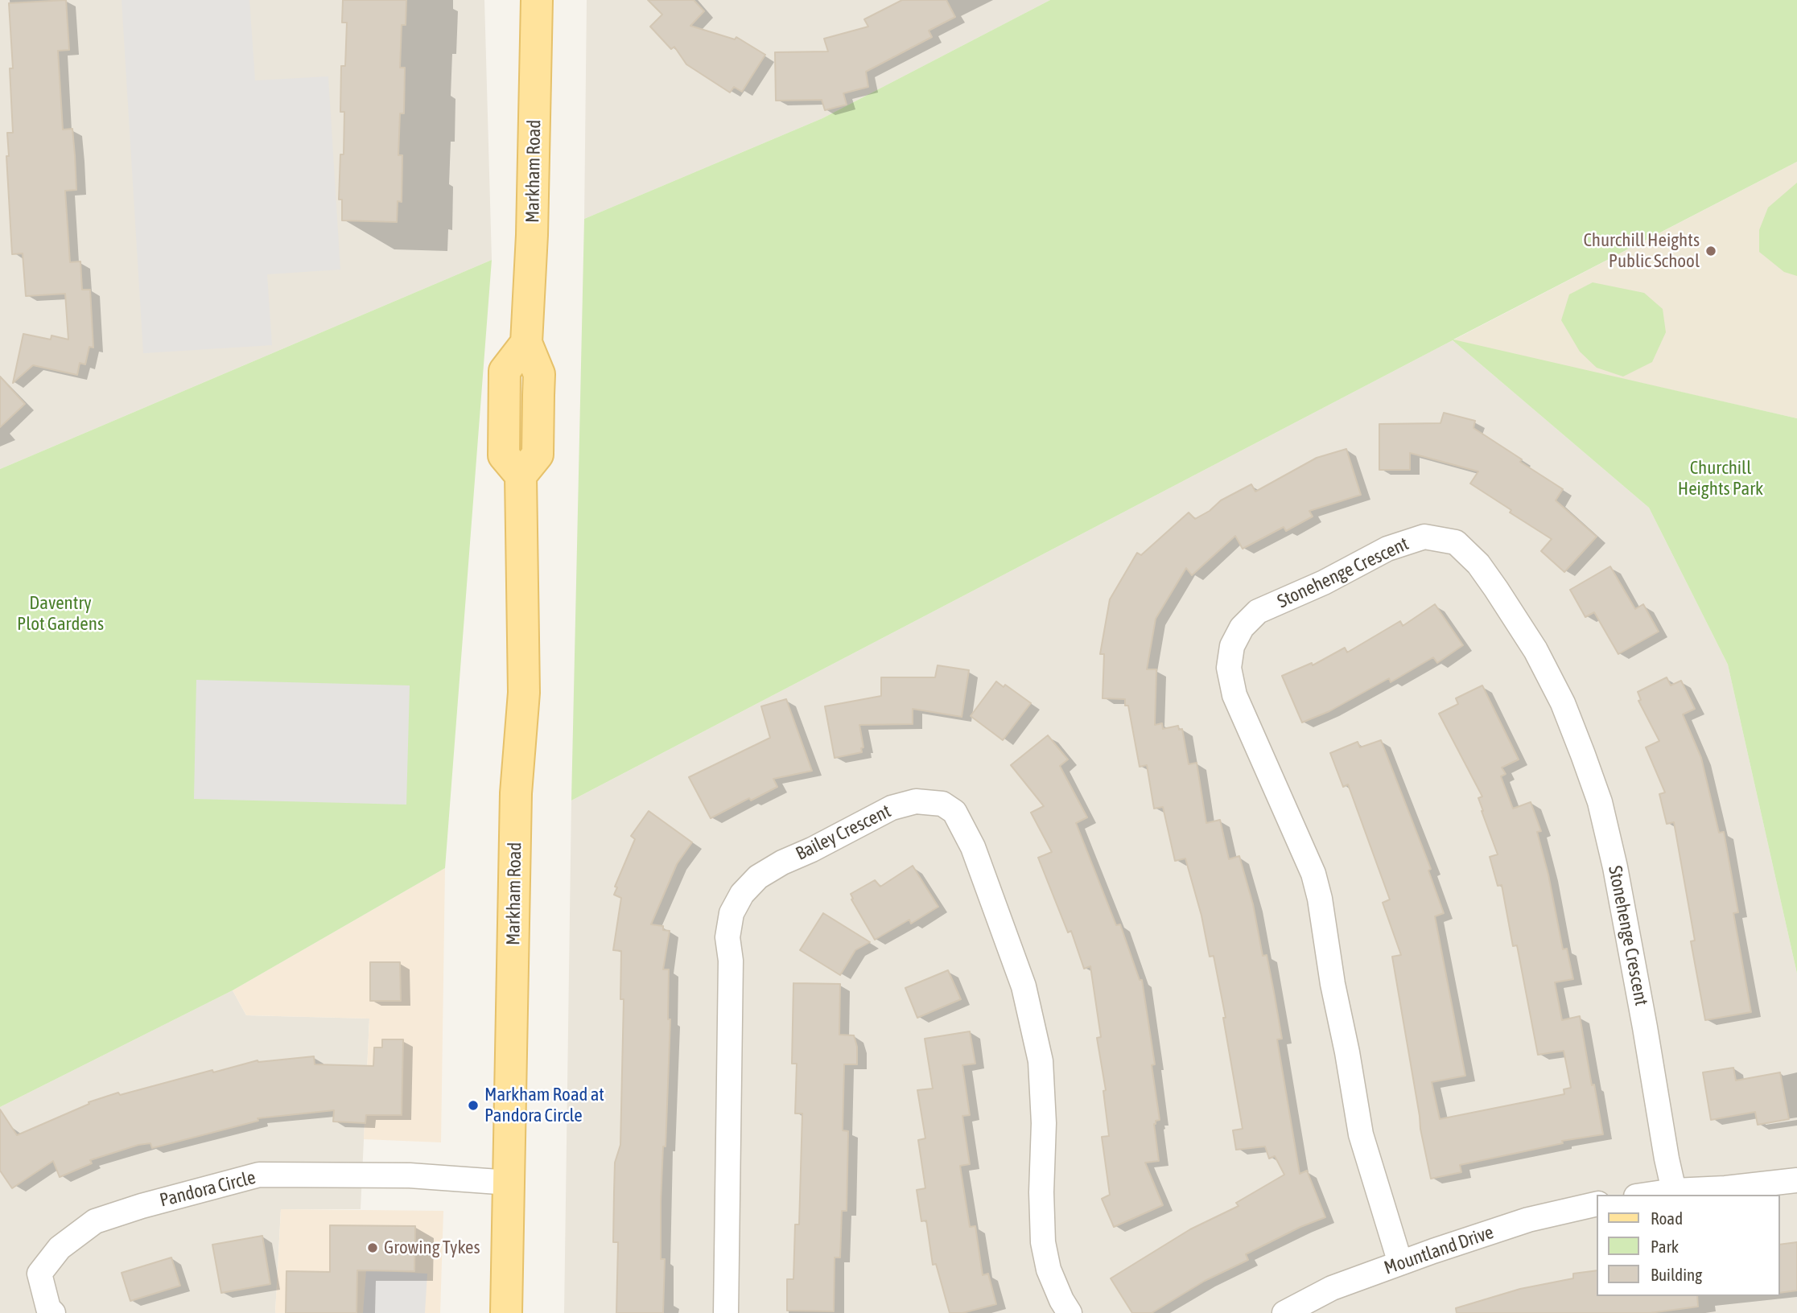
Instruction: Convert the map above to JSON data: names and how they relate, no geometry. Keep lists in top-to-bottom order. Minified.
{"streets":{"main road":["Markham Road"],"street":["Stonehenge Crescent","Bailey Crescent","Pandora Circle","Mountland Drive"]},"crossings":[["Markham Road","Pandora Circle"],["Stonehenge Crescent","Mountland Drive"]],"parks":["Churchill Heights Park","Daventry Plot Gardens"],"places":["Churchill Heights Public School","Markham Road at Pandora Circle","Growing Tykes"],"legend":["Road","Park","Building"]}
